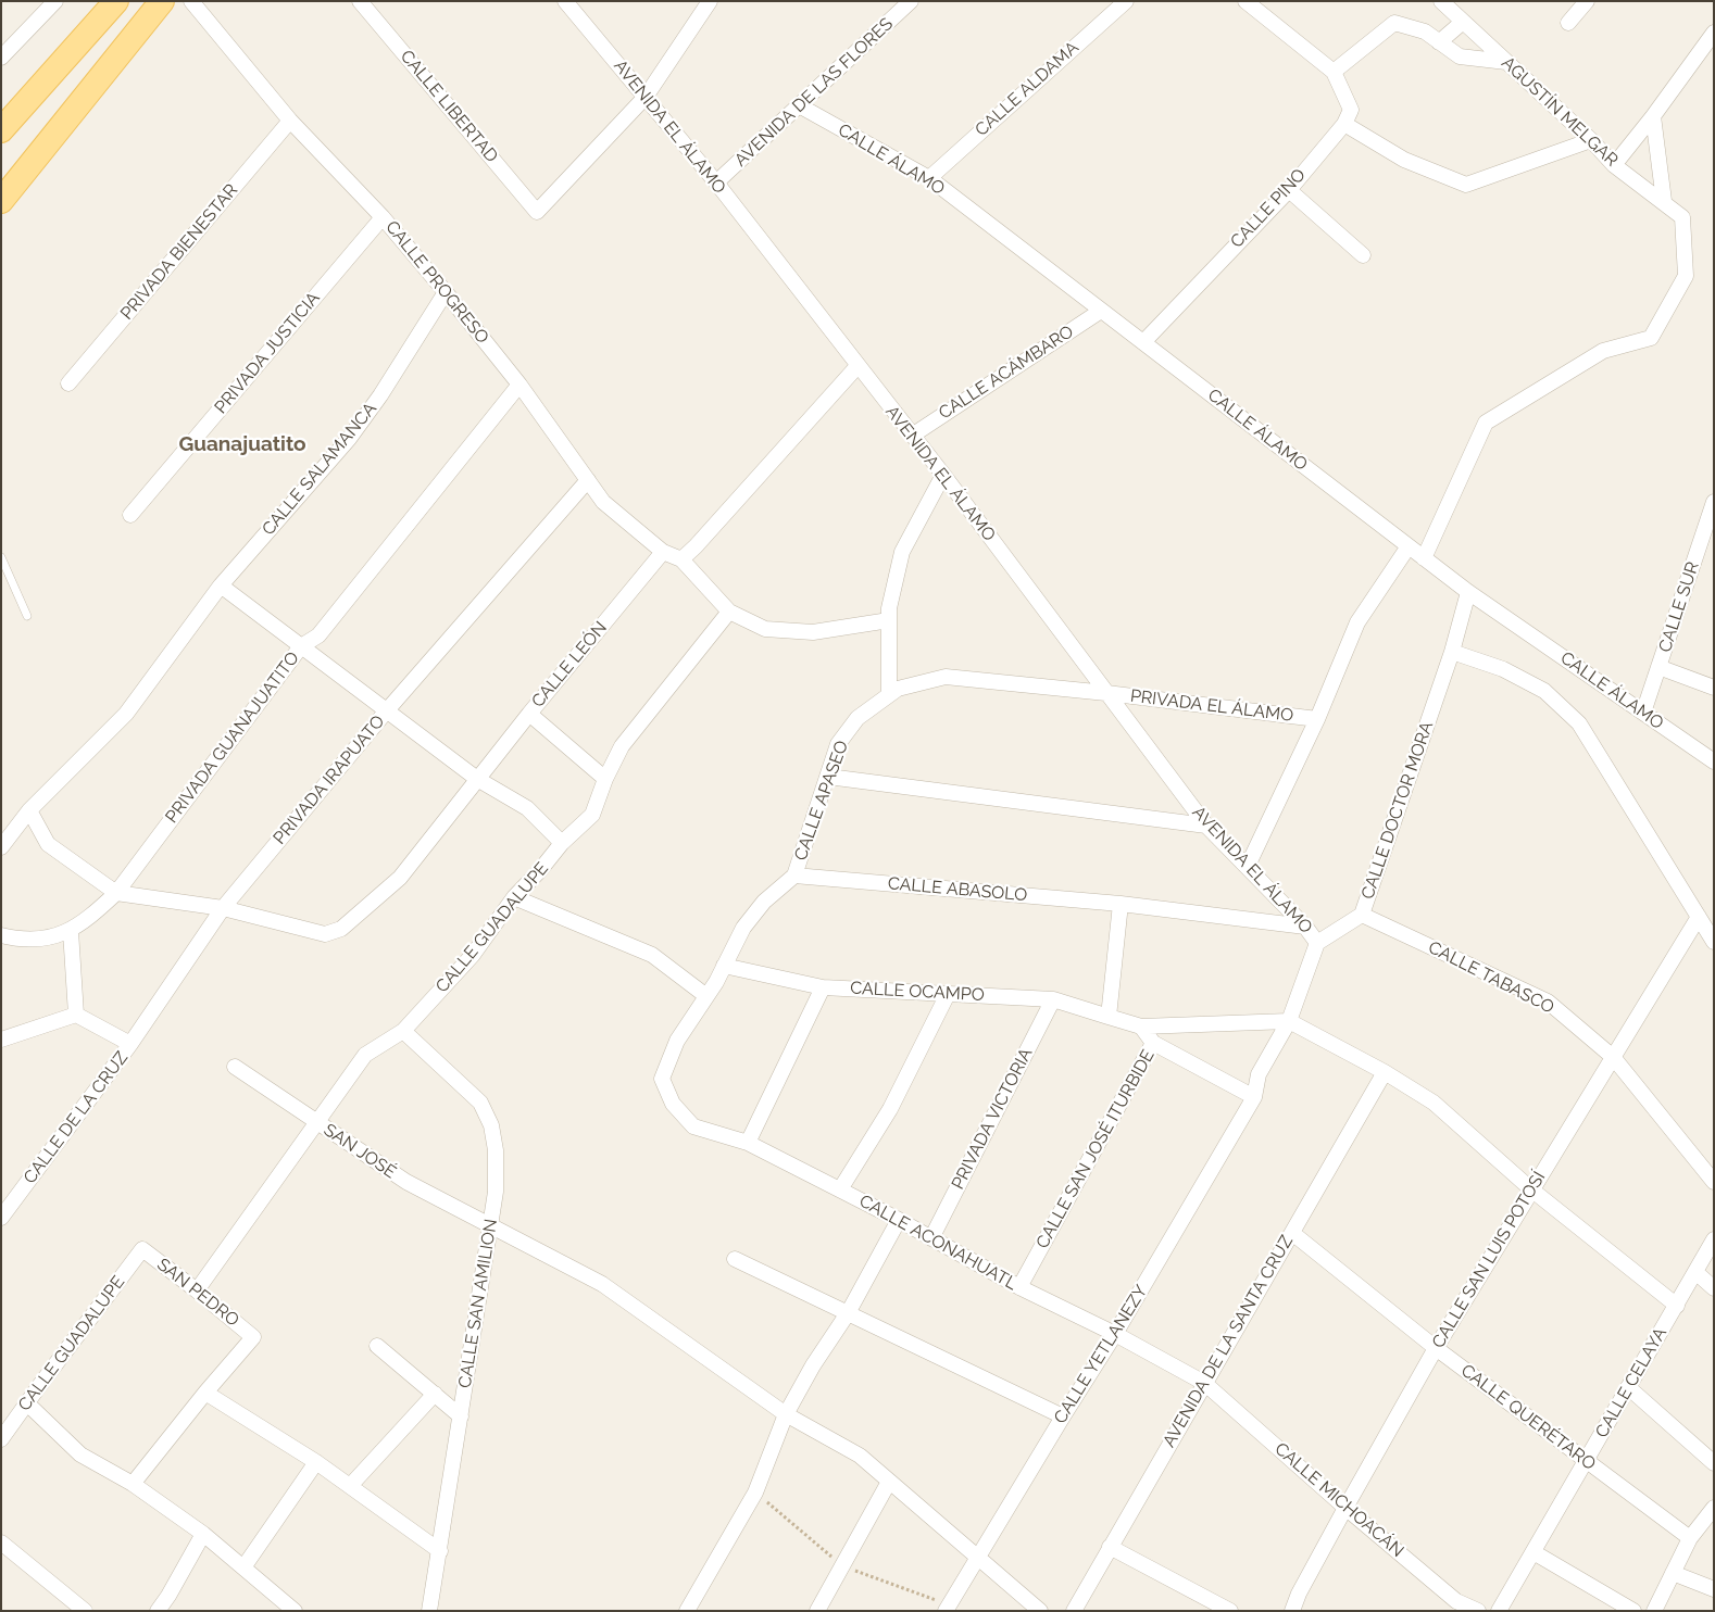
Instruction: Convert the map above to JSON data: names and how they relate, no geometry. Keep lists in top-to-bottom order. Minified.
{"streets":{"street":["CALLE ALDAMA","AVENIDA DE LAS FLORES","CALLE LIBERTAD","AGUSTÍN MELGAR","AVENIDA EL ÁLAMO","CALLE ÁLAMO","CALLE PINO","PRIVADA BIENESTAR","CALLE PROGRESO","PRIVADA JUSTICIA","CALLE ACÁMBARO","CALLE SALAMANCA","CALLE SUR","CALLE LEÓN","PRIVADA EL ÁLAMO","PRIVADA GUANAJUATITO","PRIVADA IRAPUATO","CALLE APASEO","CALLE DOCTOR MORA","CALLE ABASOLO","CALLE GUADALUPE","CALLE TABASCO","CALLE OCAMPO","CALLE DE LA CRUZ","PRIVADA VICTORIA","CALLE SAN JOSÉ ITURBIDE","SAN JOSÉ","CALLE ACONAHUATL","CALLE SAN LUIS POTOSÍ","SAN PEDRO","CALLE SAN AMILION","AVENIDA DE LA SANTA CRUZ","CALLE YETLANEZY","CALLE CELAYA","CALLE QUERÉTARO","CALLE MICHOACÁN"]},"crossings":[["CALLE ALDAMA","CALLE ÁLAMO"],["AVENIDA DE LAS FLORES","AVENIDA EL ÁLAMO"],["AVENIDA DE LAS FLORES","CALLE ÁLAMO"],["CALLE LIBERTAD","AVENIDA EL ÁLAMO"],["AGUSTÍN MELGAR","CALLE ÁLAMO"],["AVENIDA EL ÁLAMO","CALLE ACÁMBARO"],["AVENIDA EL ÁLAMO","PRIVADA EL ÁLAMO"],["AVENIDA EL ÁLAMO","CALLE APASEO"],["AVENIDA EL ÁLAMO","CALLE DOCTOR MORA"],["AVENIDA EL ÁLAMO","CALLE ABASOLO"],["CALLE ÁLAMO","CALLE PINO"],["CALLE ÁLAMO","CALLE ACÁMBARO"],["CALLE ÁLAMO","CALLE SUR"],["CALLE ÁLAMO","CALLE DOCTOR MORA"],["PRIVADA BIENESTAR","CALLE PROGRESO"],["CALLE PROGRESO","PRIVADA JUSTICIA"],["CALLE PROGRESO","CALLE SALAMANCA"],["CALLE PROGRESO","CALLE LEÓN"],["CALLE PROGRESO","PRIVADA GUANAJUATITO"],["CALLE PROGRESO","PRIVADA IRAPUATO"],["CALLE LEÓN","PRIVADA IRAPUATO"],["PRIVADA EL ÁLAMO","CALLE APASEO"],["PRIVADA IRAPUATO","CALLE DE LA CRUZ"],["CALLE APASEO","CALLE ABASOLO"],["CALLE APASEO","CALLE OCAMPO"],["CALLE APASEO","CALLE ACONAHUATL"],["CALLE DOCTOR MORA","CALLE TABASCO"],["CALLE GUADALUPE","SAN JOSÉ"],["CALLE GUADALUPE","SAN PEDRO"],["CALLE GUADALUPE","CALLE SAN AMILION"],["CALLE TABASCO","CALLE SAN LUIS POTOSÍ"],["CALLE OCAMPO","PRIVADA VICTORIA"],["CALLE OCAMPO","CALLE SAN JOSÉ ITURBIDE"],["PRIVADA VICTORIA","CALLE ACONAHUATL"],["CALLE SAN JOSÉ ITURBIDE","CALLE ACONAHUATL"],["SAN JOSÉ","CALLE SAN AMILION"],["SAN JOSÉ","CALLE YETLANEZY"],["CALLE ACONAHUATL","AVENIDA DE LA SANTA CRUZ"],["CALLE ACONAHUATL","CALLE YETLANEZY"],["CALLE ACONAHUATL","CALLE MICHOACÁN"],["CALLE SAN LUIS POTOSÍ","CALLE QUERÉTARO"],["CALLE SAN LUIS POTOSÍ","CALLE MICHOACÁN"],["AVENIDA DE LA SANTA CRUZ","CALLE QUERÉTARO"],["AVENIDA DE LA SANTA CRUZ","CALLE MICHOACÁN"],["CALLE CELAYA","CALLE QUERÉTARO"]],"districts":["Guanajuatito"]}
